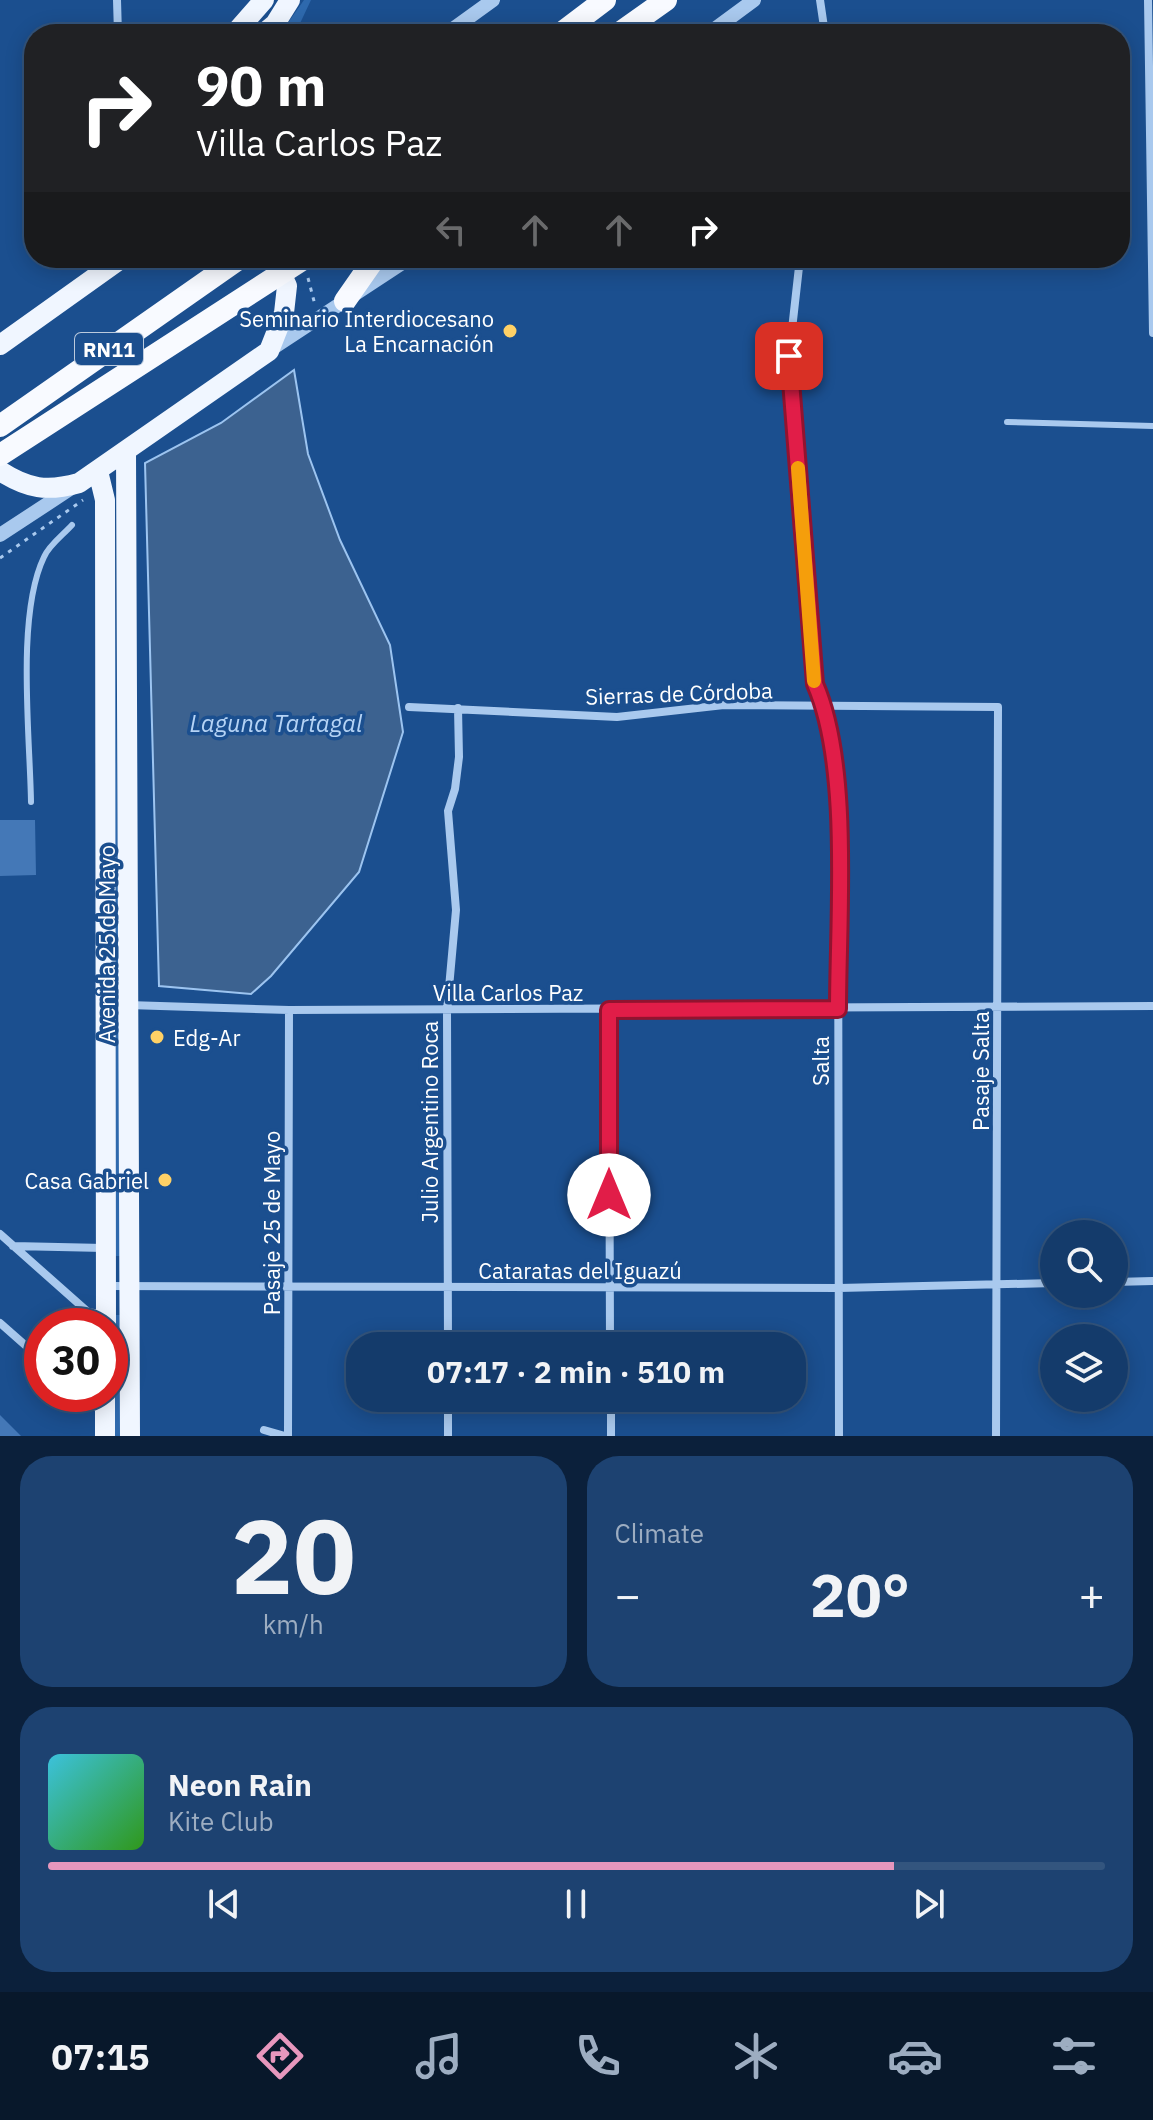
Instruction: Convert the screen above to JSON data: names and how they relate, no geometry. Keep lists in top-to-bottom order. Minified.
{"streets":{"highway":["RN11"],"main road":["Avenida 25 de Mayo"],"street":["Sierras de Córdoba","Villa Carlos Paz","Salta","Pasaje Salta","Julio Argentino Roca","Pasaje 25 de Mayo","Cataratas del Iguazú"]},"crossings":[["Sierras de Córdoba","Salta"],["Sierras de Córdoba","Pasaje Salta"],["Sierras de Córdoba","Julio Argentino Roca"],["Avenida 25 de Mayo","Villa Carlos Paz"],["Avenida 25 de Mayo","Cataratas del Iguazú"],["Villa Carlos Paz","Salta"],["Villa Carlos Paz","Pasaje Salta"],["Villa Carlos Paz","Julio Argentino Roca"],["Villa Carlos Paz","Pasaje 25 de Mayo"],["Salta","Cataratas del Iguazú"],["Pasaje Salta","Cataratas del Iguazú"],["Julio Argentino Roca","Cataratas del Iguazú"],["Pasaje 25 de Mayo","Cataratas del Iguazú"]],"water":["Laguna Tartagal"],"places":["Seminario Interdiocesano La Encarnación","Edg-Ar","Casa Gabriel"],"page":{"turn":["90 m","Villa Carlos Paz"],"limit":"30","trip":"07:17 · 2 min · 510 m","tile":[["20","km/h"],"Climate"],"heat":["−","20°","+"],"song":["Neon Rain","Kite Club"],"tabs":"07:15"}}
